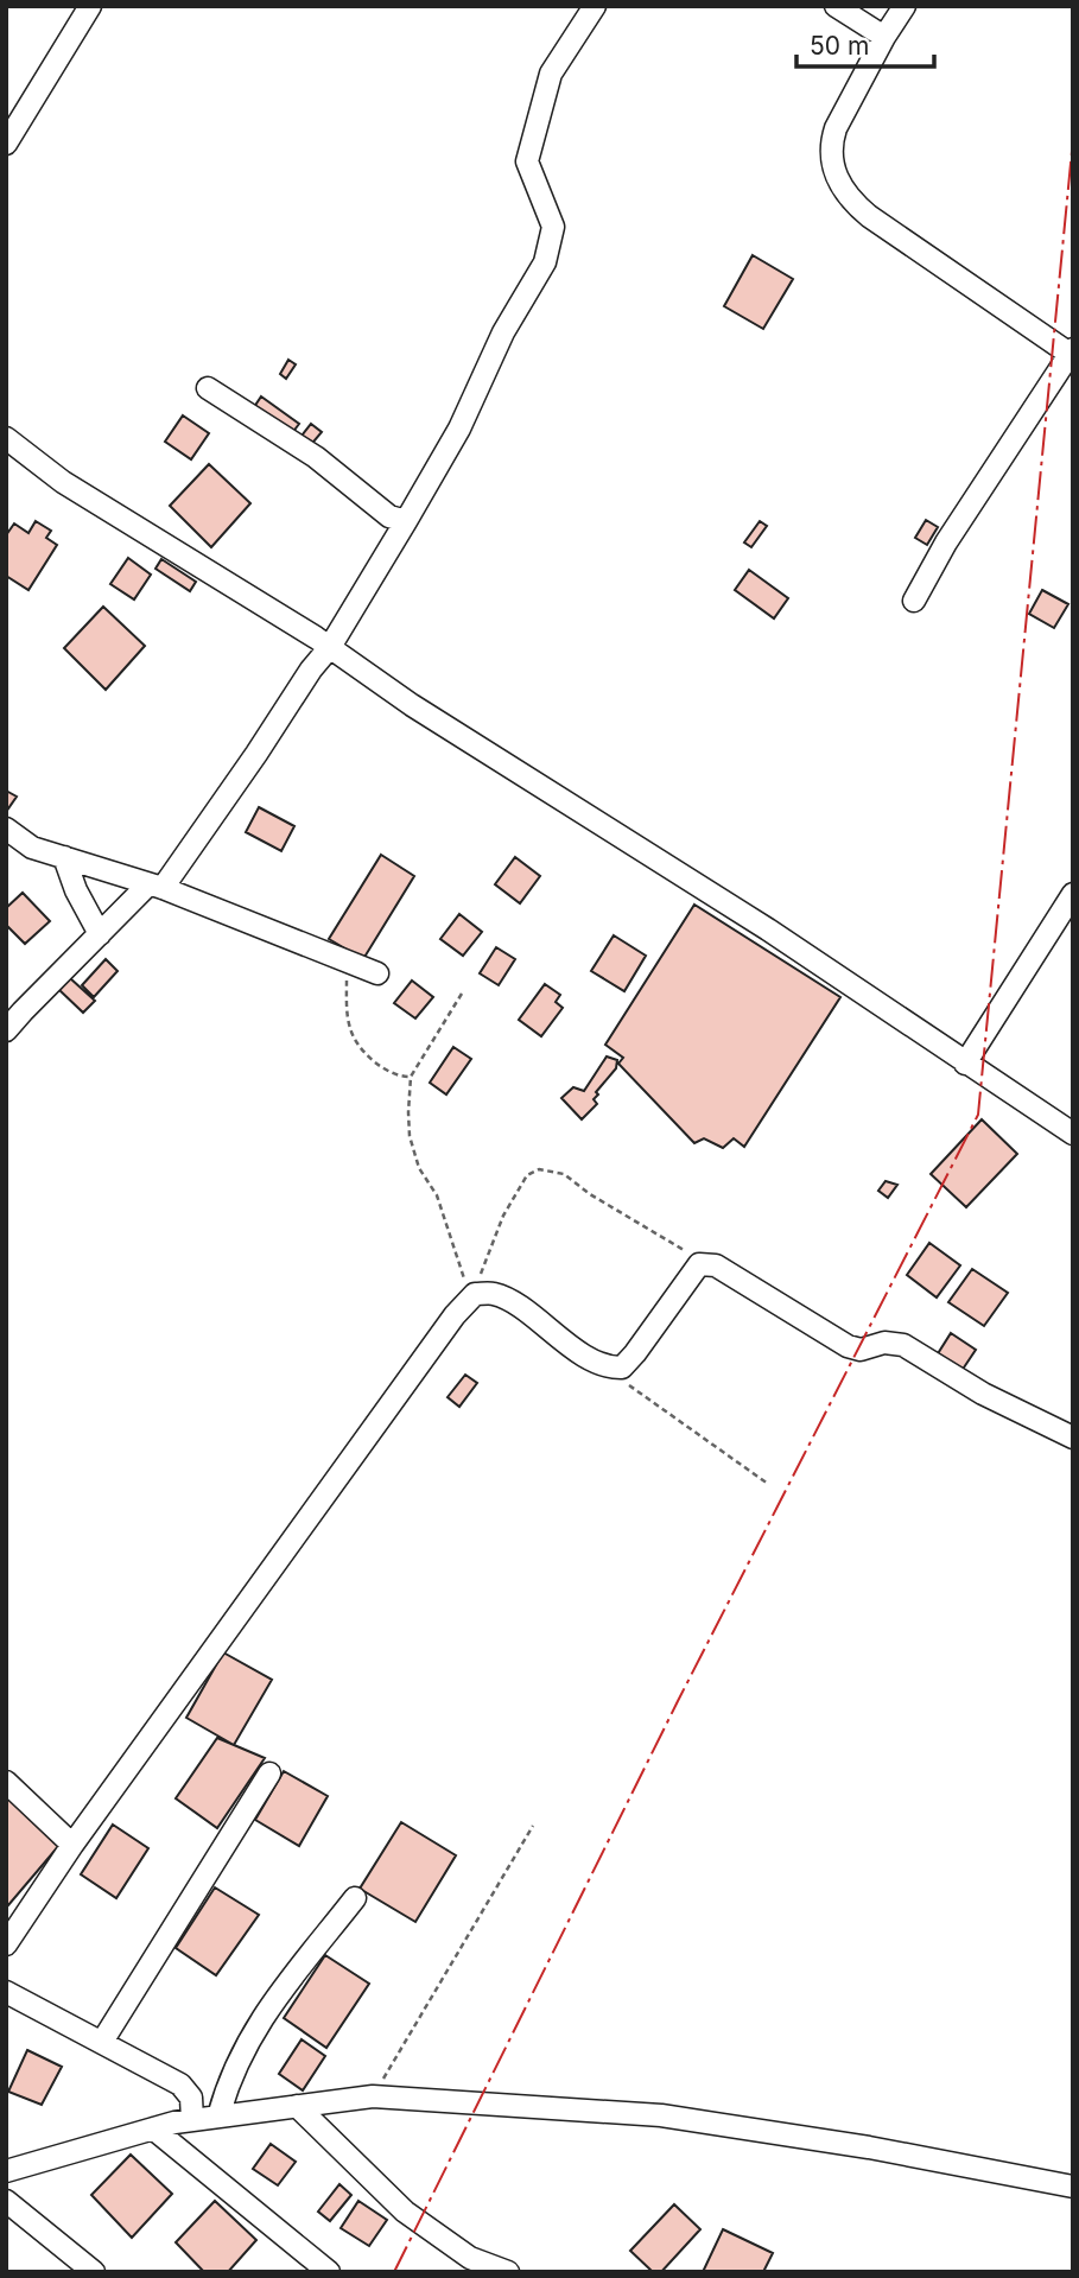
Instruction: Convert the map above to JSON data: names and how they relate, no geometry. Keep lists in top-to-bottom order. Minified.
{"scale_bar":"50 m"}
